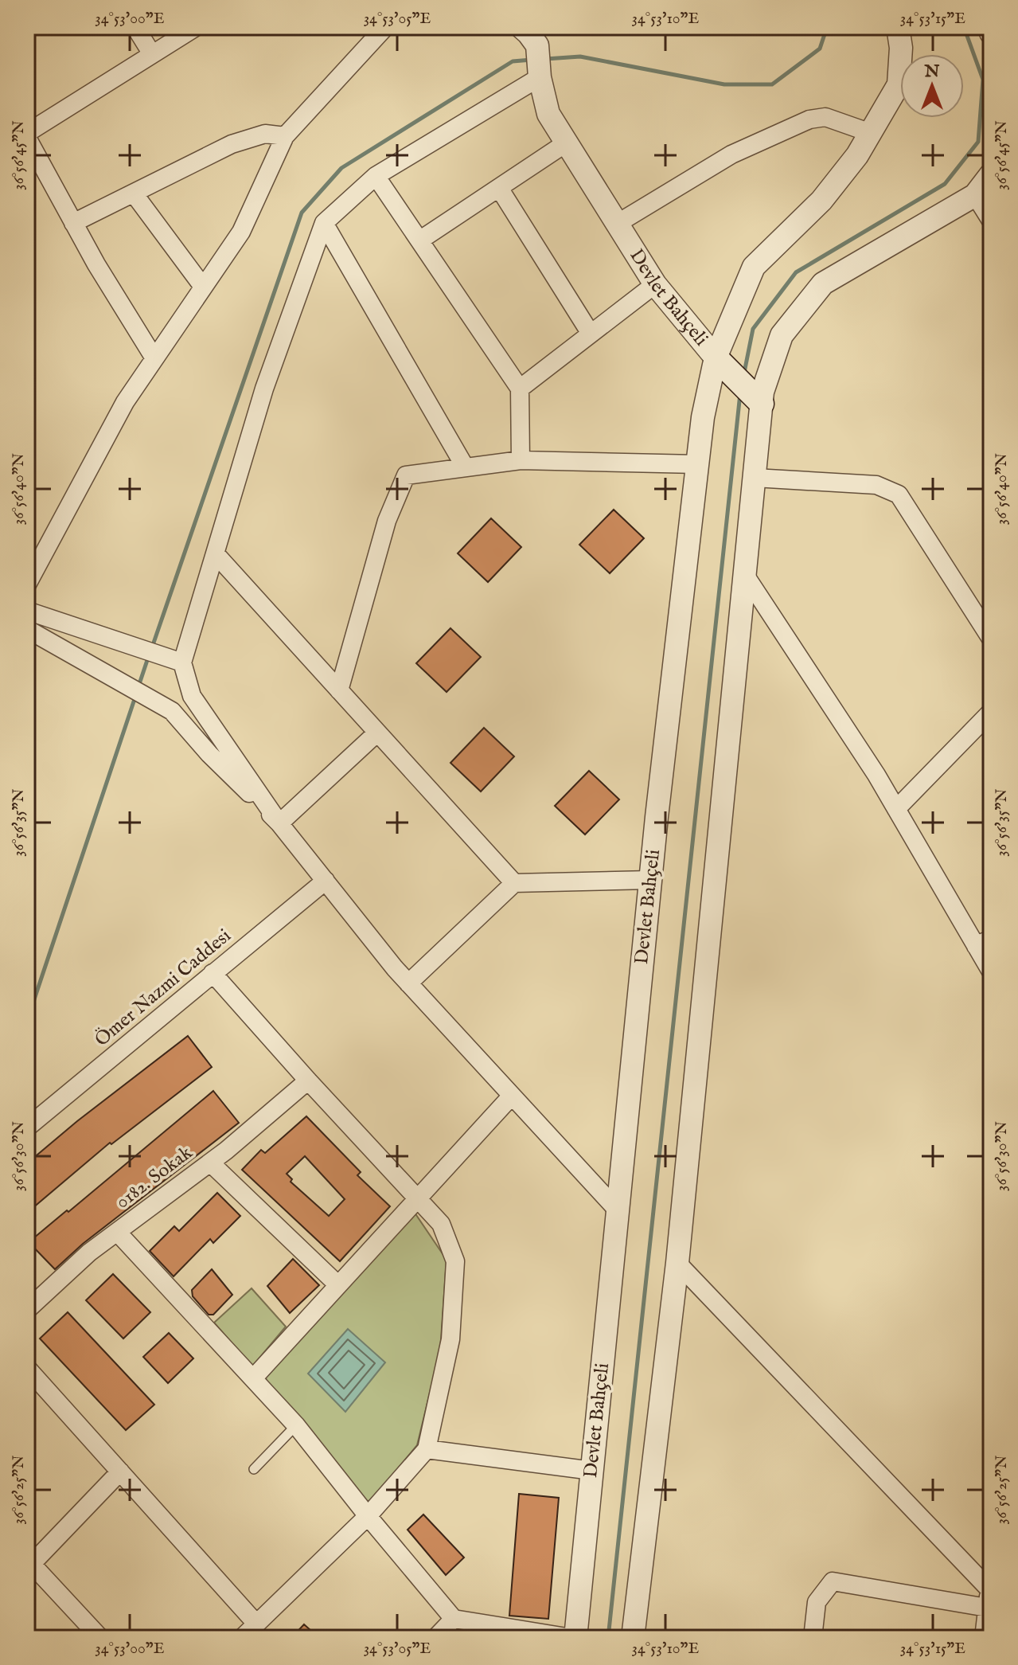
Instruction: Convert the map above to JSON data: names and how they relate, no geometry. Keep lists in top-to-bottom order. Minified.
{"streets":{"street":["Devlet Bahçeli","Ömer Nazmi Caddesi","0182. Sokak"]},"north":"top","coordinates":["34°53'00\"E","34°53'05\"E","34°53'10\"E","34°53'15\"E","36°56'45\"N","36°56'40\"N","36°56'35\"N","36°56'30\"N","36°56'25\"N"]}
